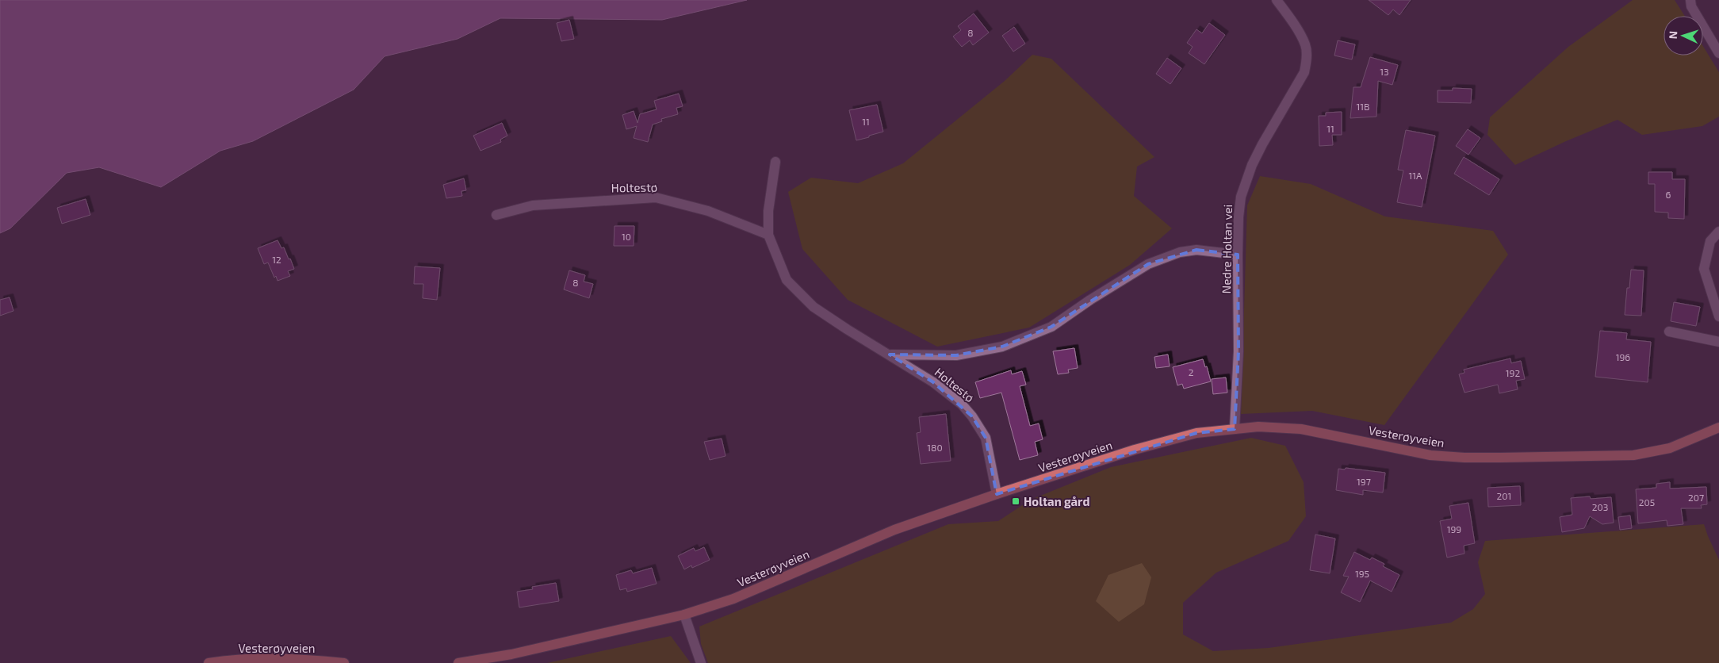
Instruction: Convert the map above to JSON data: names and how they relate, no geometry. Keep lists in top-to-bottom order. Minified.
{"streets":{"main road":["Vesterøyveien"],"street":["Holtestø","Nedre Holtan vei"]},"crossings":[["Holtestø","Nedre Holtan vei"],["Holtestø","Vesterøyveien"],["Nedre Holtan vei","Vesterøyveien"]],"places":{"transit":["Holtan gård"]},"house_numbers":["8","13","11B","11","11","11A","6","10","12","8","196","2","192","180","197","201","207","205","203","199","195"],"north":"left"}
